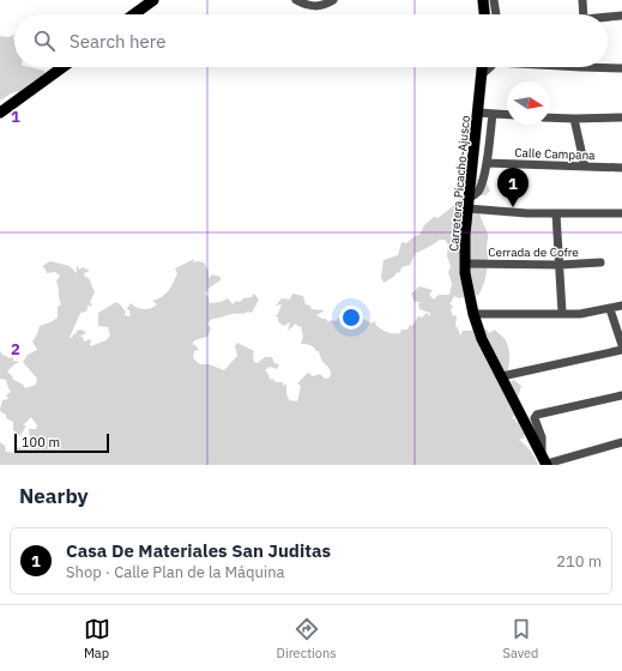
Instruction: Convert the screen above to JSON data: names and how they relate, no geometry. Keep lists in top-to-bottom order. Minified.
{"streets":{"main road":["Carretera Picacho-Ajusco"],"street":["Calle Campana","Cerrada de Cofre"]},"crossings":[["Carretera Picacho-Ajusco","Cerrada de Cofre"]],"scale_bar":"100 m","north":"right","page":{"search":"Search here","pins":"1","scale":"100 m","heading":"Nearby","list":[{"mark":"1","name":"Casa De Materiales San Juditas","note":"Shop · Calle Plan de la Máquina","value":"210 m"}],"nav":["Map","Directions","Saved"]},"grid":{"rows":["1","2"]}}
